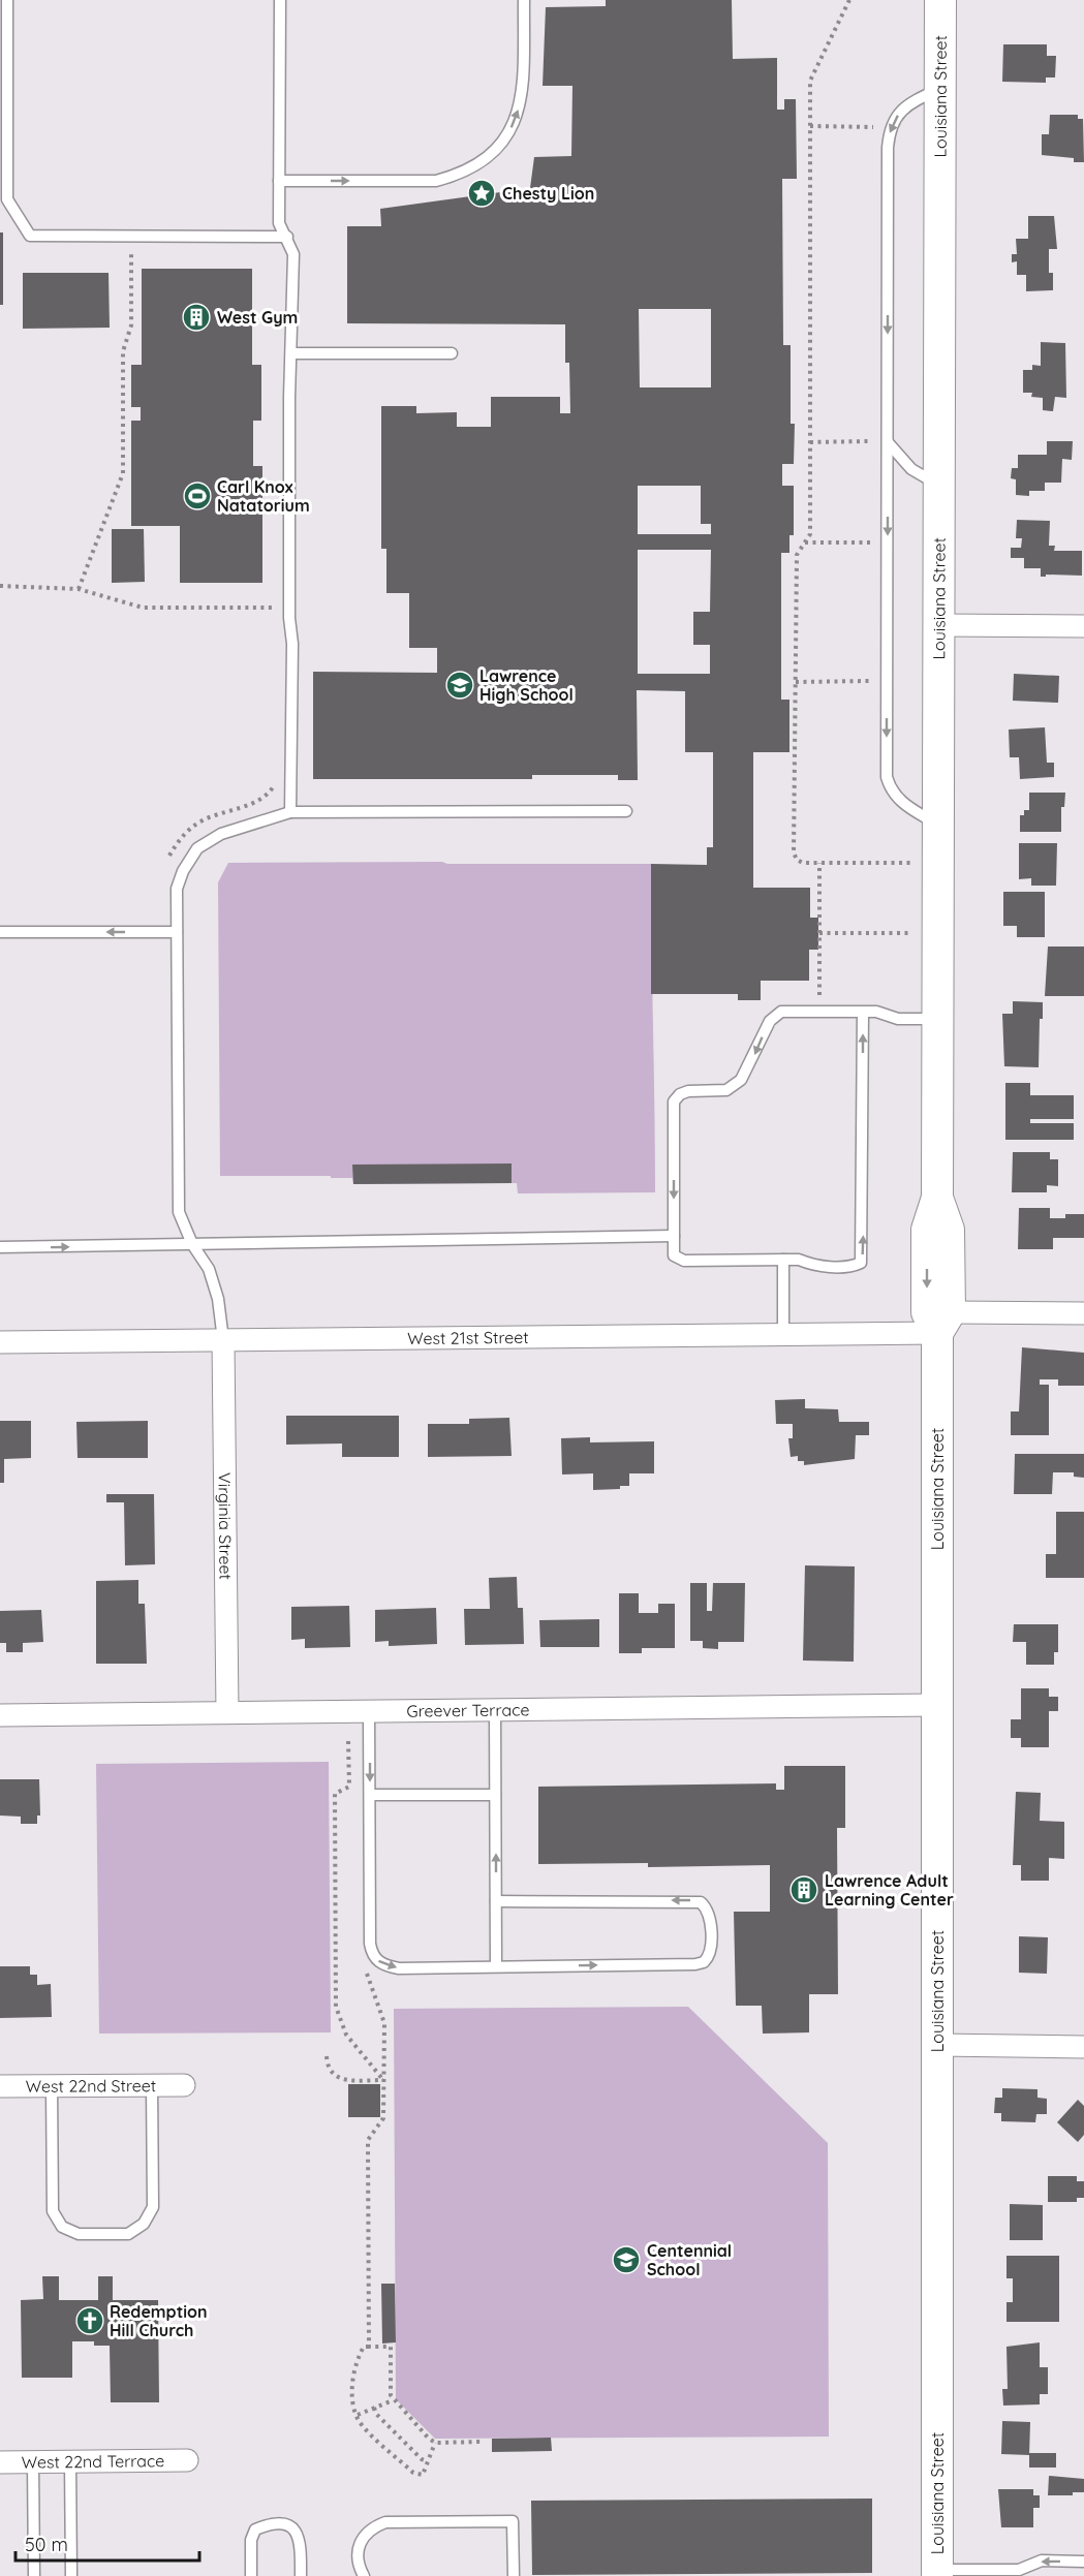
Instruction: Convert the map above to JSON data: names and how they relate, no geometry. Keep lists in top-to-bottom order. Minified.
{"streets":{"main road":["Louisiana Street"],"street":["West 21st Street","Virginia Street","Greever Terrace","West 22nd Street","West 22nd Terrace"]},"crossings":[["Louisiana Street","West 21st Street"],["Louisiana Street","Greever Terrace"],["West 21st Street","Virginia Street"],["Virginia Street","Greever Terrace"]],"places":{"place":["Chesty Lion"],"building":["West Gym","Lawrence Adult Learning Center"],"sports":["Carl Knox Natatorium"],"school or university":["Lawrence High School","Centennial School"],"church":["Redemption Hill Church"]},"scale_bar":"50 m"}
